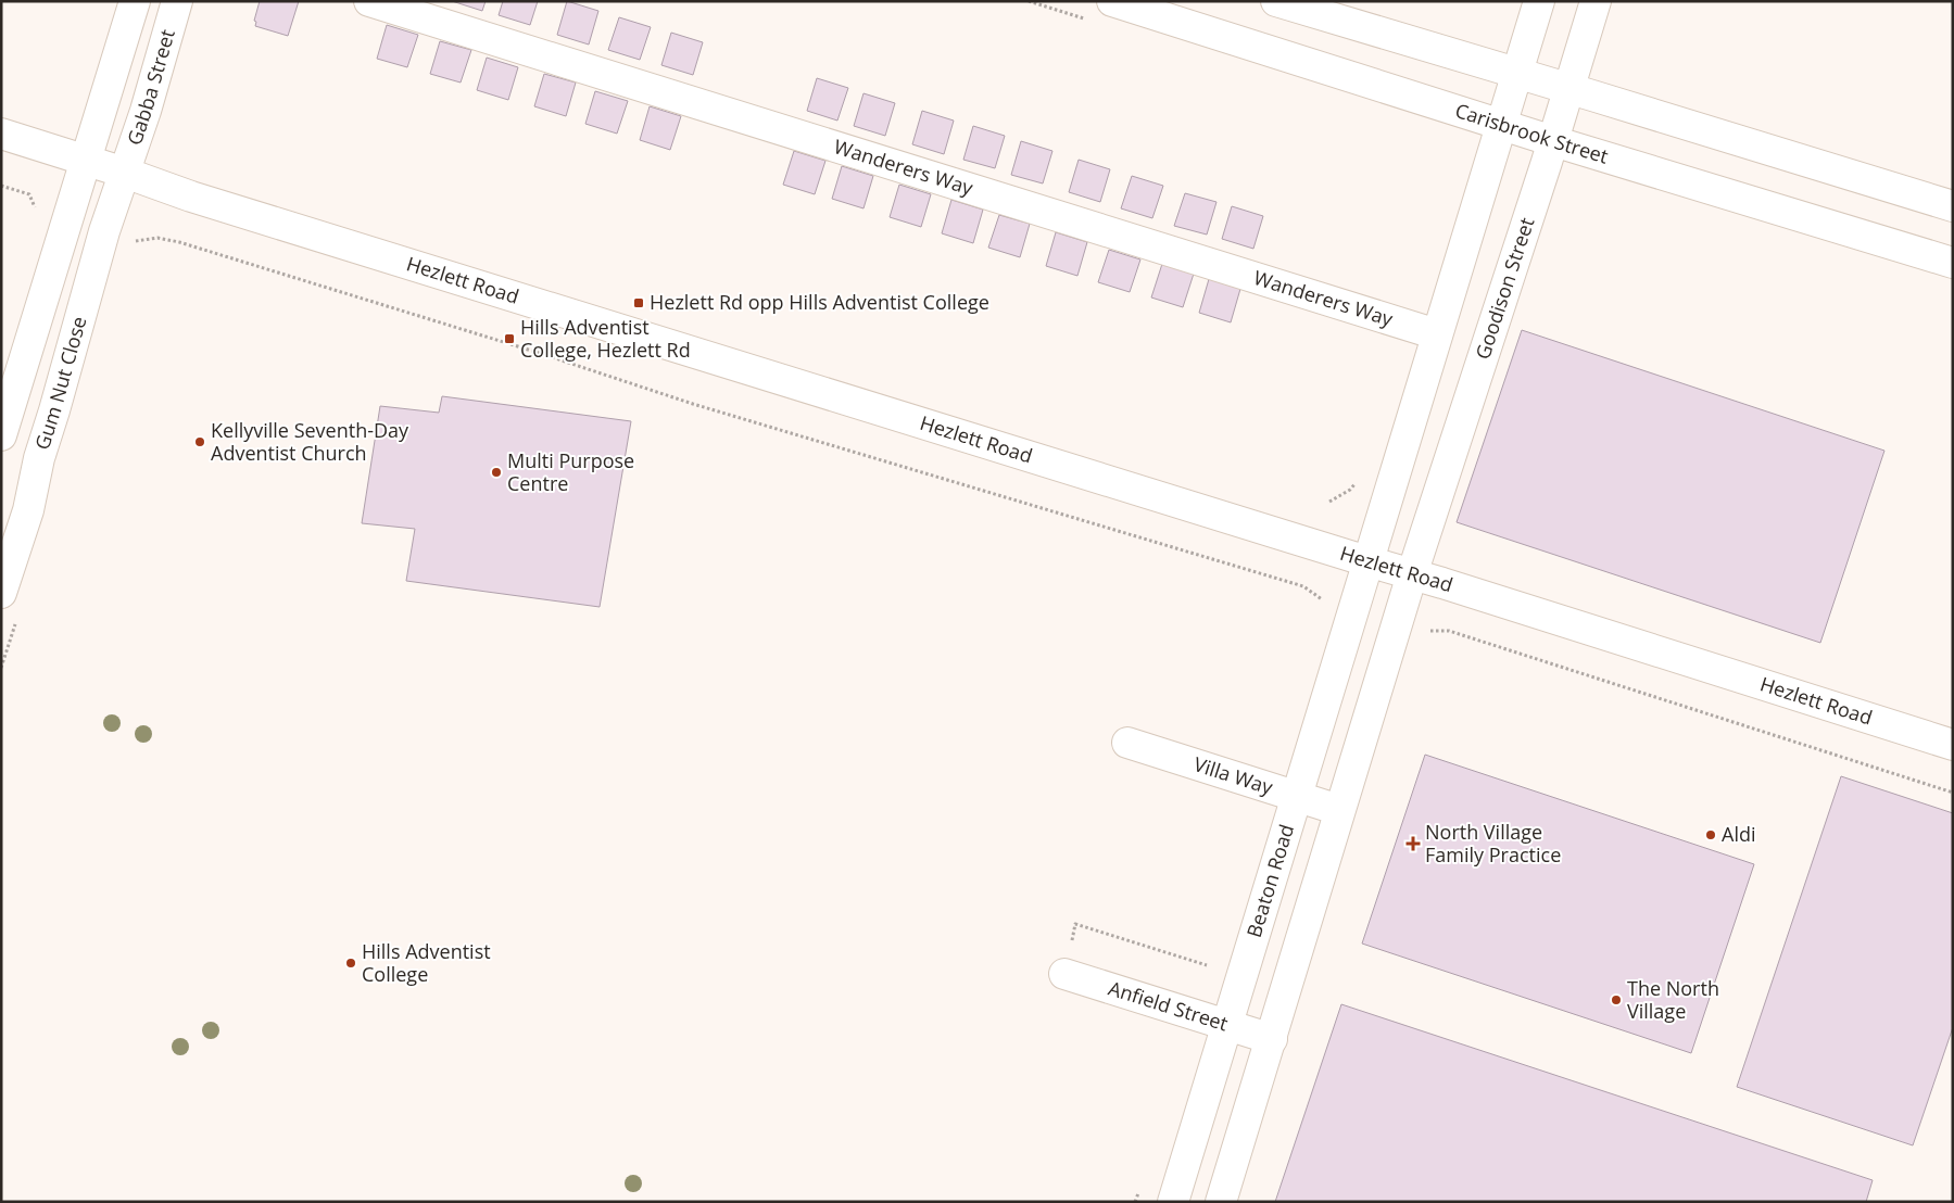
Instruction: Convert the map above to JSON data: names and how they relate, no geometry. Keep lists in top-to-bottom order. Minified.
{"streets":{"street":["Gabba Street","Carisbrook Street","Wanderers Way","Hezlett Road","Goodison Street","Gum Nut Close","Villa Way","Beaton Road","Anfield Street"]},"crossings":[["Gabba Street","Hezlett Road"],["Gabba Street","Gum Nut Close"],["Carisbrook Street","Goodison Street"],["Hezlett Road","Goodison Street"],["Hezlett Road","Gum Nut Close"],["Hezlett Road","Beaton Road"],["Villa Way","Beaton Road"],["Beaton Road","Anfield Street"]],"places":{"transit":["Hezlett Rd opp Hills Adventist College","Hills Adventist College, Hezlett Rd"],"other":["Kellyville Seventh-Day Adventist Church","Multi Purpose Centre","Aldi","Hills Adventist College","The North Village"],"health":["North Village Family Practice"]}}
